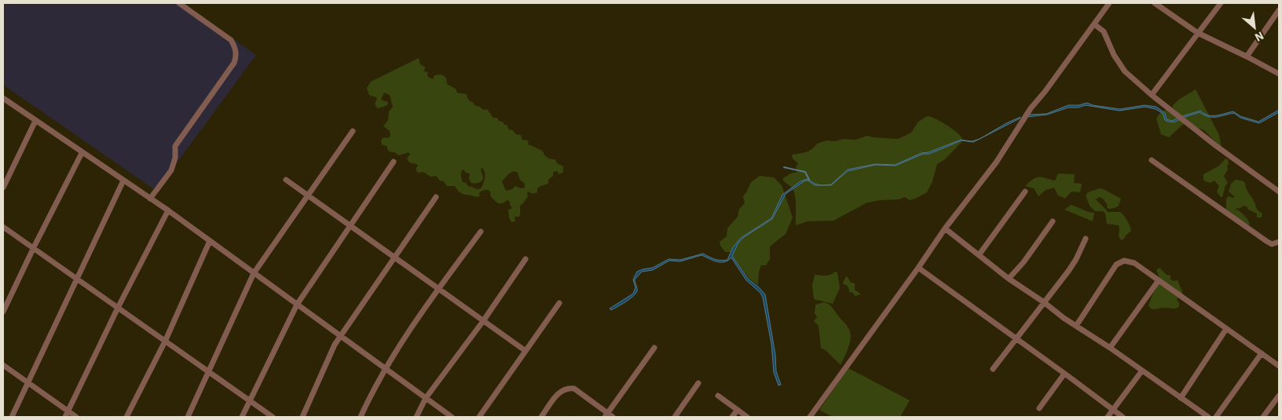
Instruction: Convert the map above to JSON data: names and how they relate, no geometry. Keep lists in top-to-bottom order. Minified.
{"north":"bottom right"}
